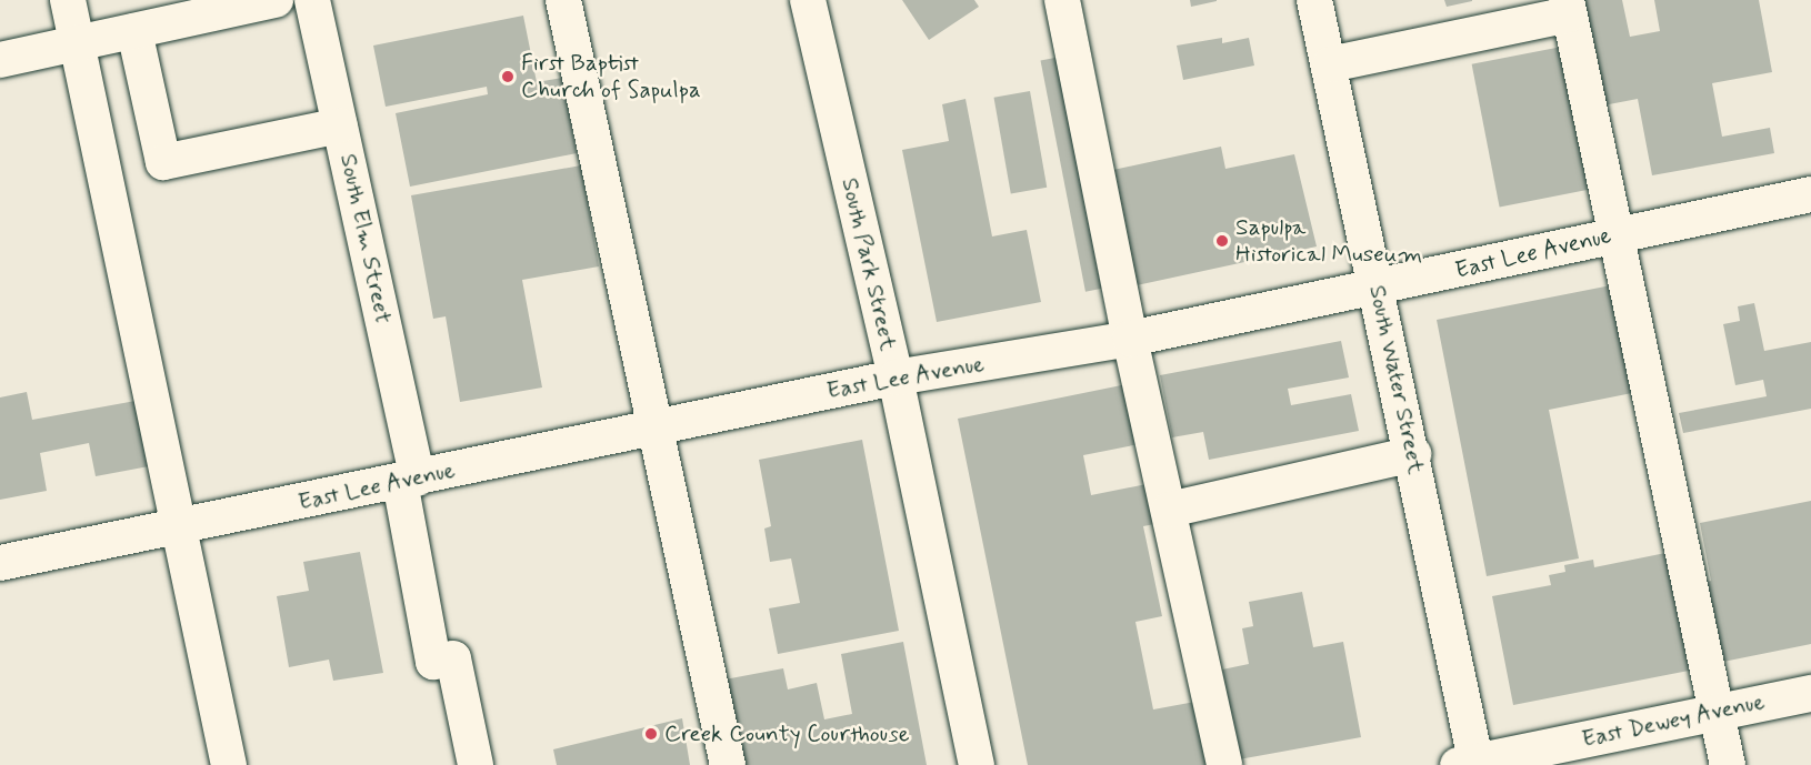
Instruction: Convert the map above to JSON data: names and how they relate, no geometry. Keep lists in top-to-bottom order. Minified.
{"streets":{"main road":["East Dewey Avenue"],"street":["South Elm Street","East Lee Avenue","South Park Street","South Water Street"]},"crossings":[["South Elm Street","East Lee Avenue"],["East Lee Avenue","South Park Street"],["East Lee Avenue","South Water Street"],["South Water Street","East Dewey Avenue"]],"places":["First Baptist Church of Sapulpa","Sapulpa Historical Museum","Creek County Courthouse"]}
